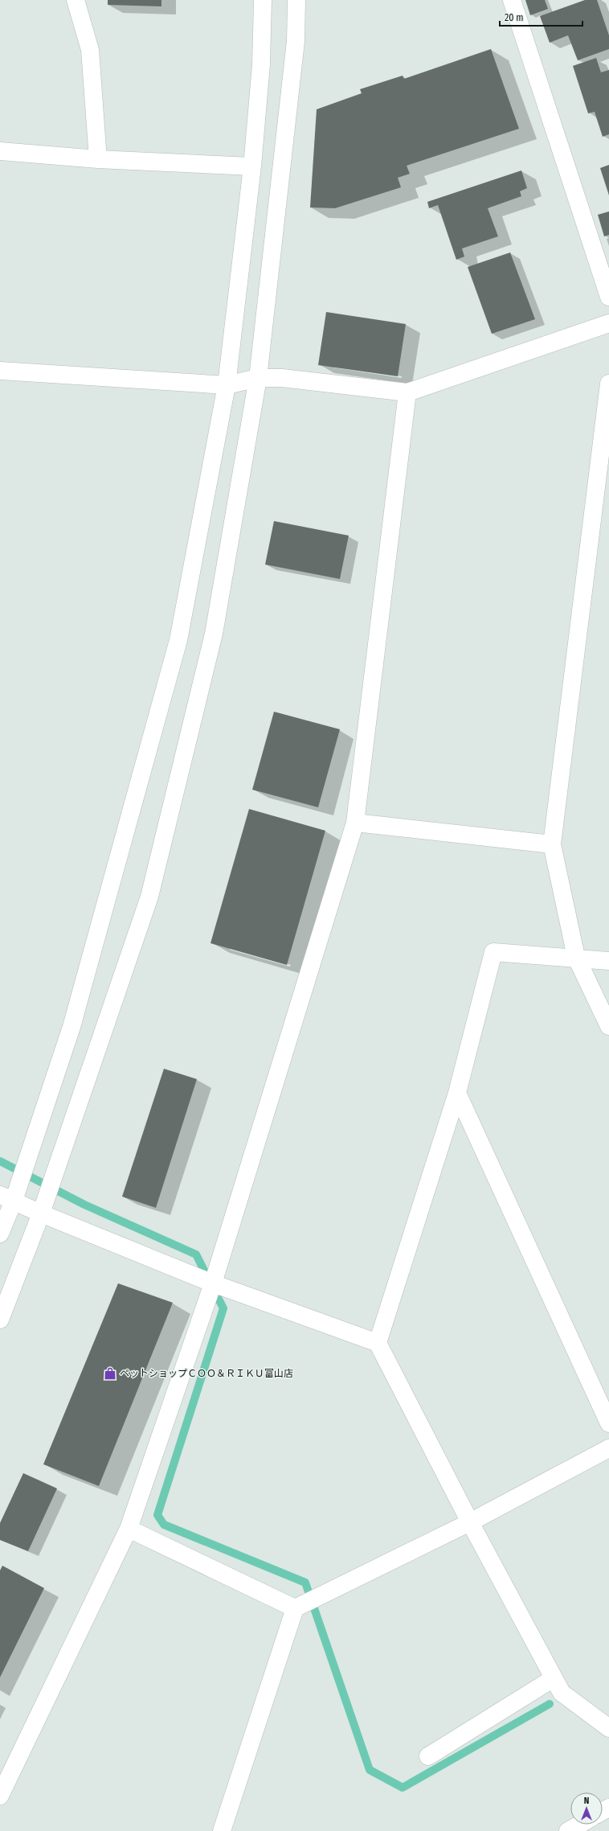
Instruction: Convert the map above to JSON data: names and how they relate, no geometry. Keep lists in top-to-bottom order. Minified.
{"places":{"shop":["ペットショップＣＯＯ＆ＲＩＫＵ富山店"]},"scale_bar":"20 m","north":"top"}
